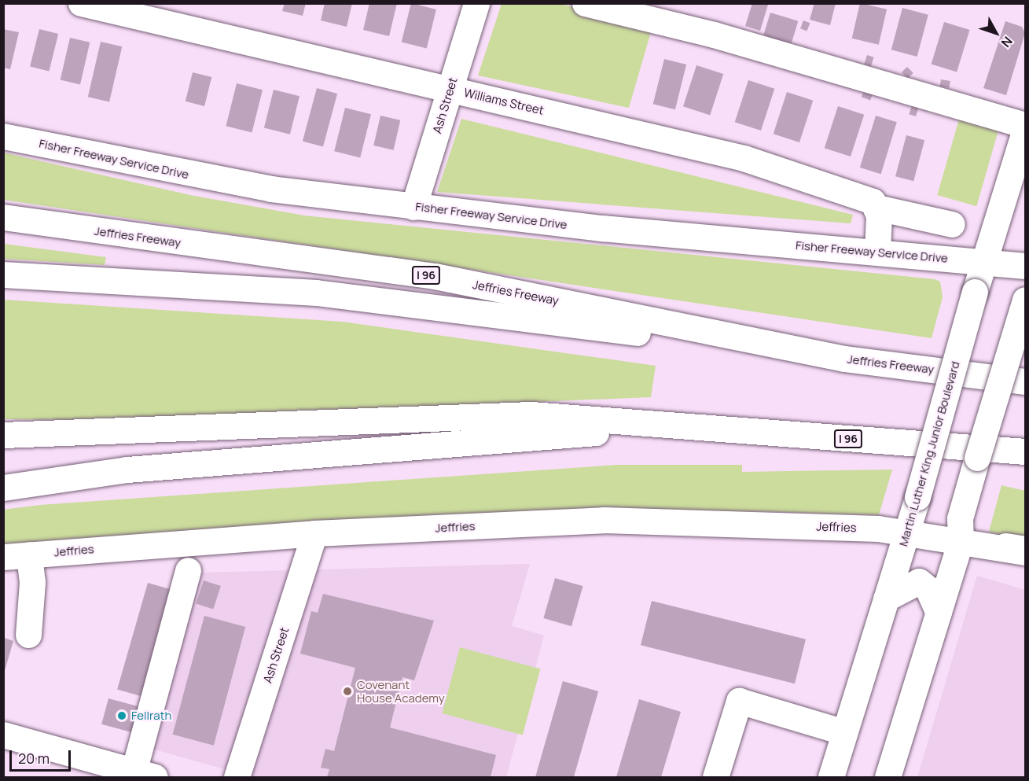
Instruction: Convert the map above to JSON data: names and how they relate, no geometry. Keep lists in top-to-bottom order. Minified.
{"streets":{"main road":["Williams Street","Ash Street","Fisher Freeway Service Drive","Jeffries Freeway","I 96","Martin Luther King Junior Boulevard","Jeffries"]},"crossings":[["Williams Street","Ash Street"],["Ash Street","Fisher Freeway Service Drive"],["Ash Street","Jeffries"],["Fisher Freeway Service Drive","Martin Luther King Junior Boulevard"],["Martin Luther King Junior Boulevard","Jeffries"]],"places":["Covenant House Academy","Fellrath"],"scale_bar":"20 m","north":"bottom right"}
